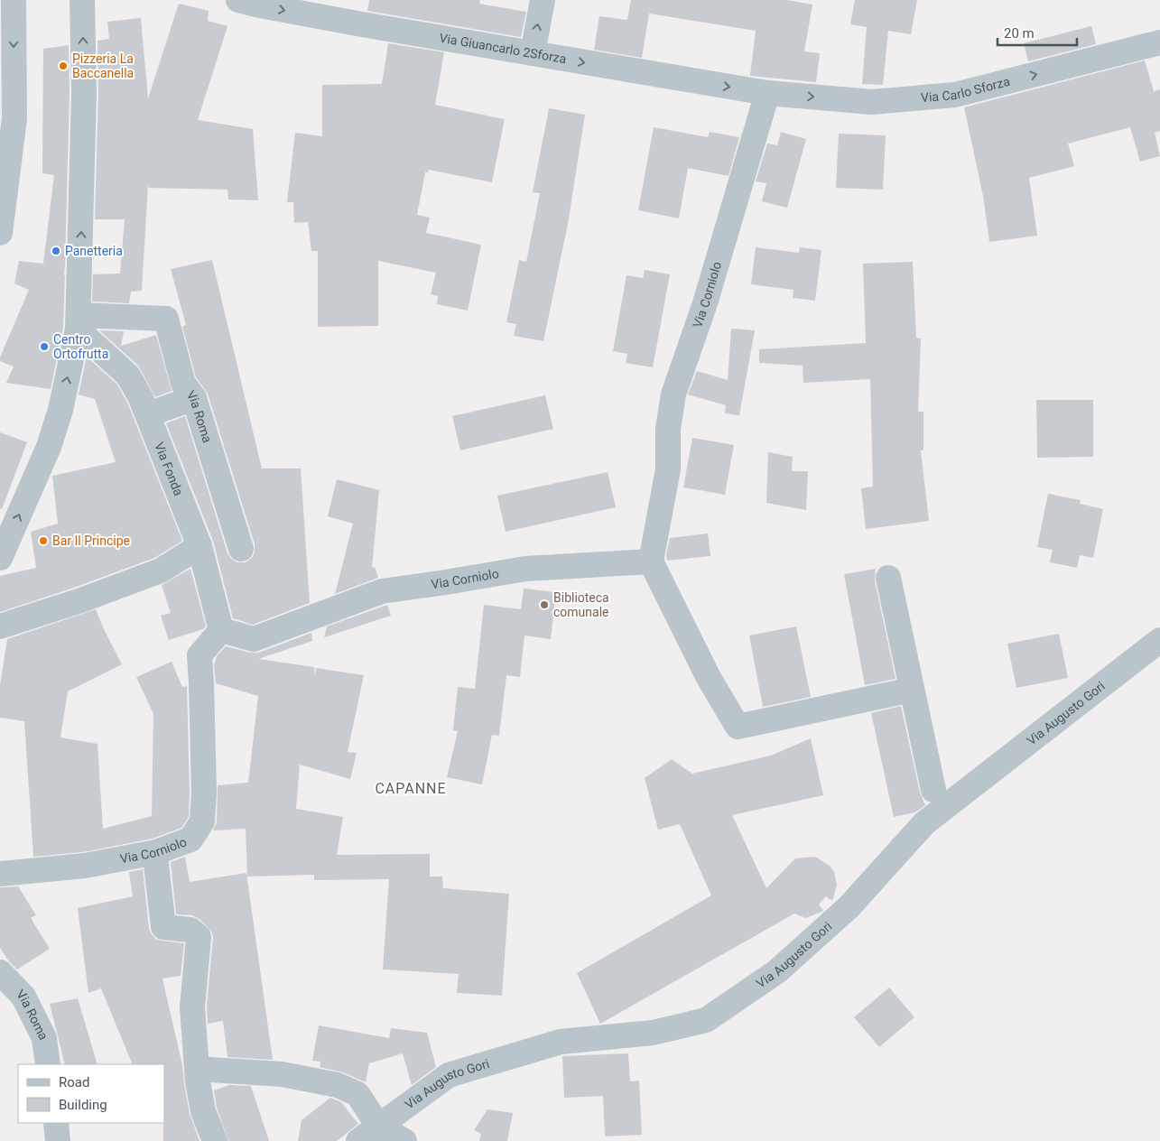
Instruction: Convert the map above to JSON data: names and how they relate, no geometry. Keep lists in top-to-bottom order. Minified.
{"streets":{"street":["Via Giuancarlo 2Sforza","Via Carlo Sforza","Via Corniolo","Via Roma","Via Fonda","Via Augusto Gori"]},"crossings":[["Via Giuancarlo 2Sforza","Via Carlo Sforza"],["Via Giuancarlo 2Sforza","Via Corniolo"],["Via Carlo Sforza","Via Corniolo"],["Via Corniolo","Via Fonda"],["Via Roma","Via Fonda"]],"one_way":["Via Giuancarlo 2Sforza","Via Carlo Sforza"],"districts":["CAPANNE"],"places":["Pizzeria La Baccanella","Panetteria","Centro Ortofrutta","Bar Il Principe","Biblioteca comunale"],"legend":["Road","Building"],"scale_bar":"20 m"}
